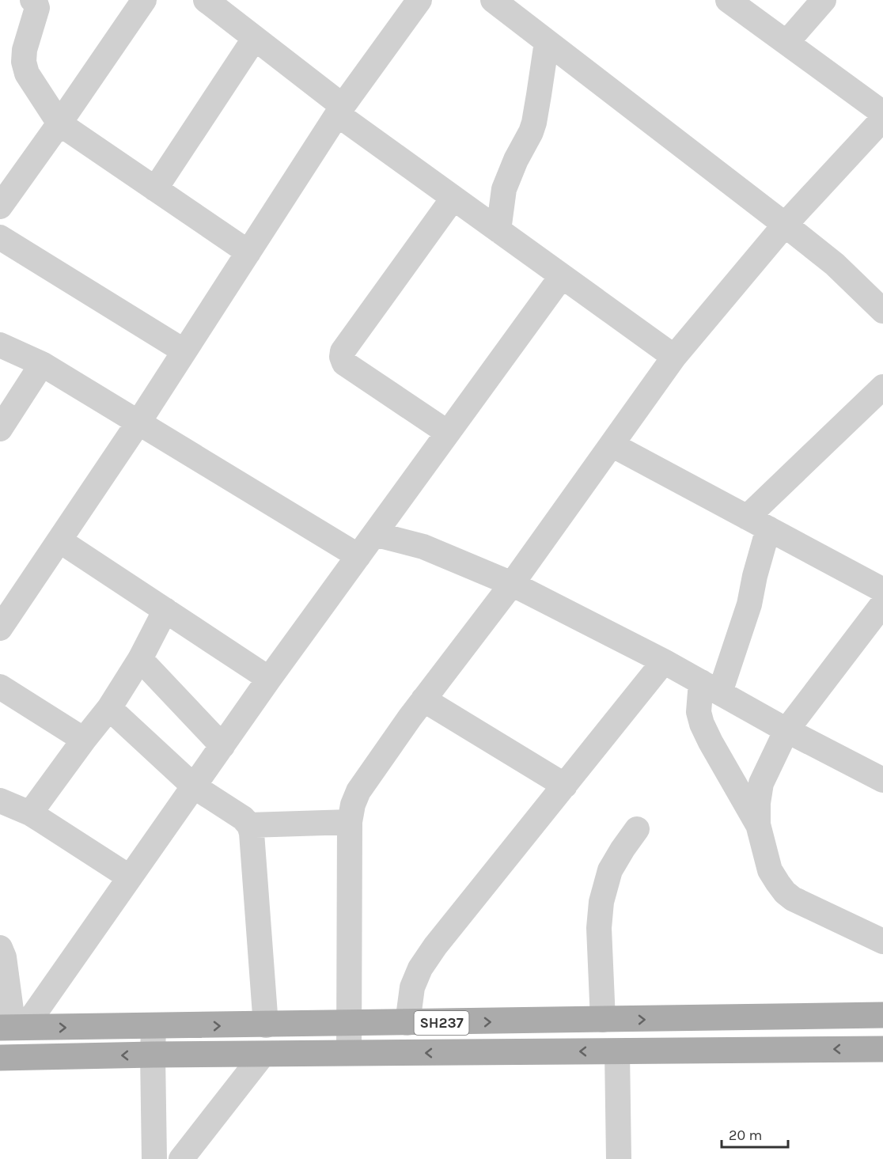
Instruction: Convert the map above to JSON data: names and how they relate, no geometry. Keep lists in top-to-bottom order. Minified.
{"streets":{"main road":["SH237"]},"scale_bar":"20 m"}
